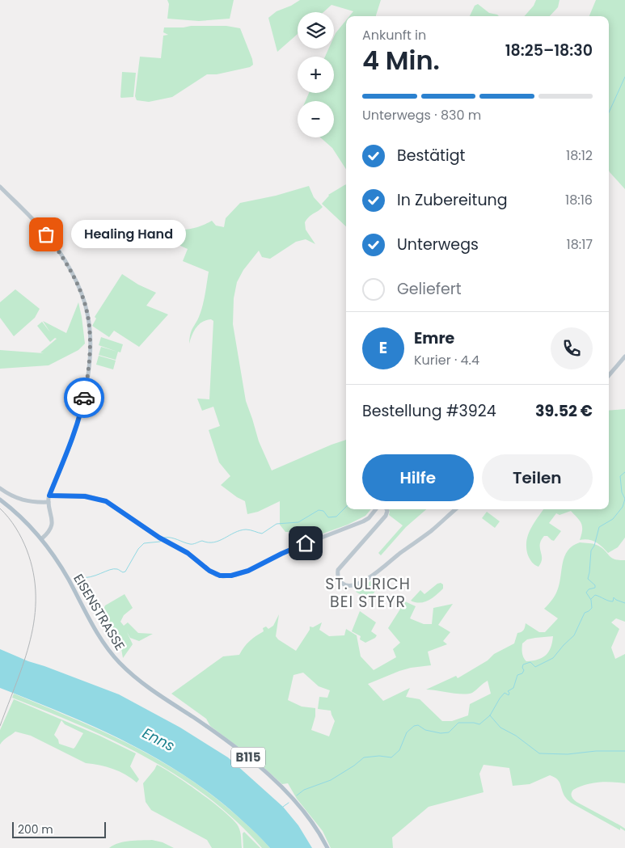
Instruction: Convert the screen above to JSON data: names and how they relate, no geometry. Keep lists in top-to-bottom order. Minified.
{"streets":{"main road":["EISENSTRASSE","B115"]},"districts":["ST. ULRICH BEI STEYR"],"water":["Enns"],"places":["Healing Hand"],"scale_bar":"200 m","page":{"map_buttons":["+","−"],"heading":["4 Min.","Ankunft in","18:25–18:30"],"panel":["Emre","Kurier · 4.4","Bestellung #3924","39.52 €"],"bar":"Unterwegs · 830 m","list":[["Bestätigt","18:12"],["In Zubereitung","18:16"],["Unterwegs","18:17"],"Geliefert"],"bubble":"Healing Hand","round":"E","buttons":["Hilfe","Teilen"],"scale":"200 m"}}
